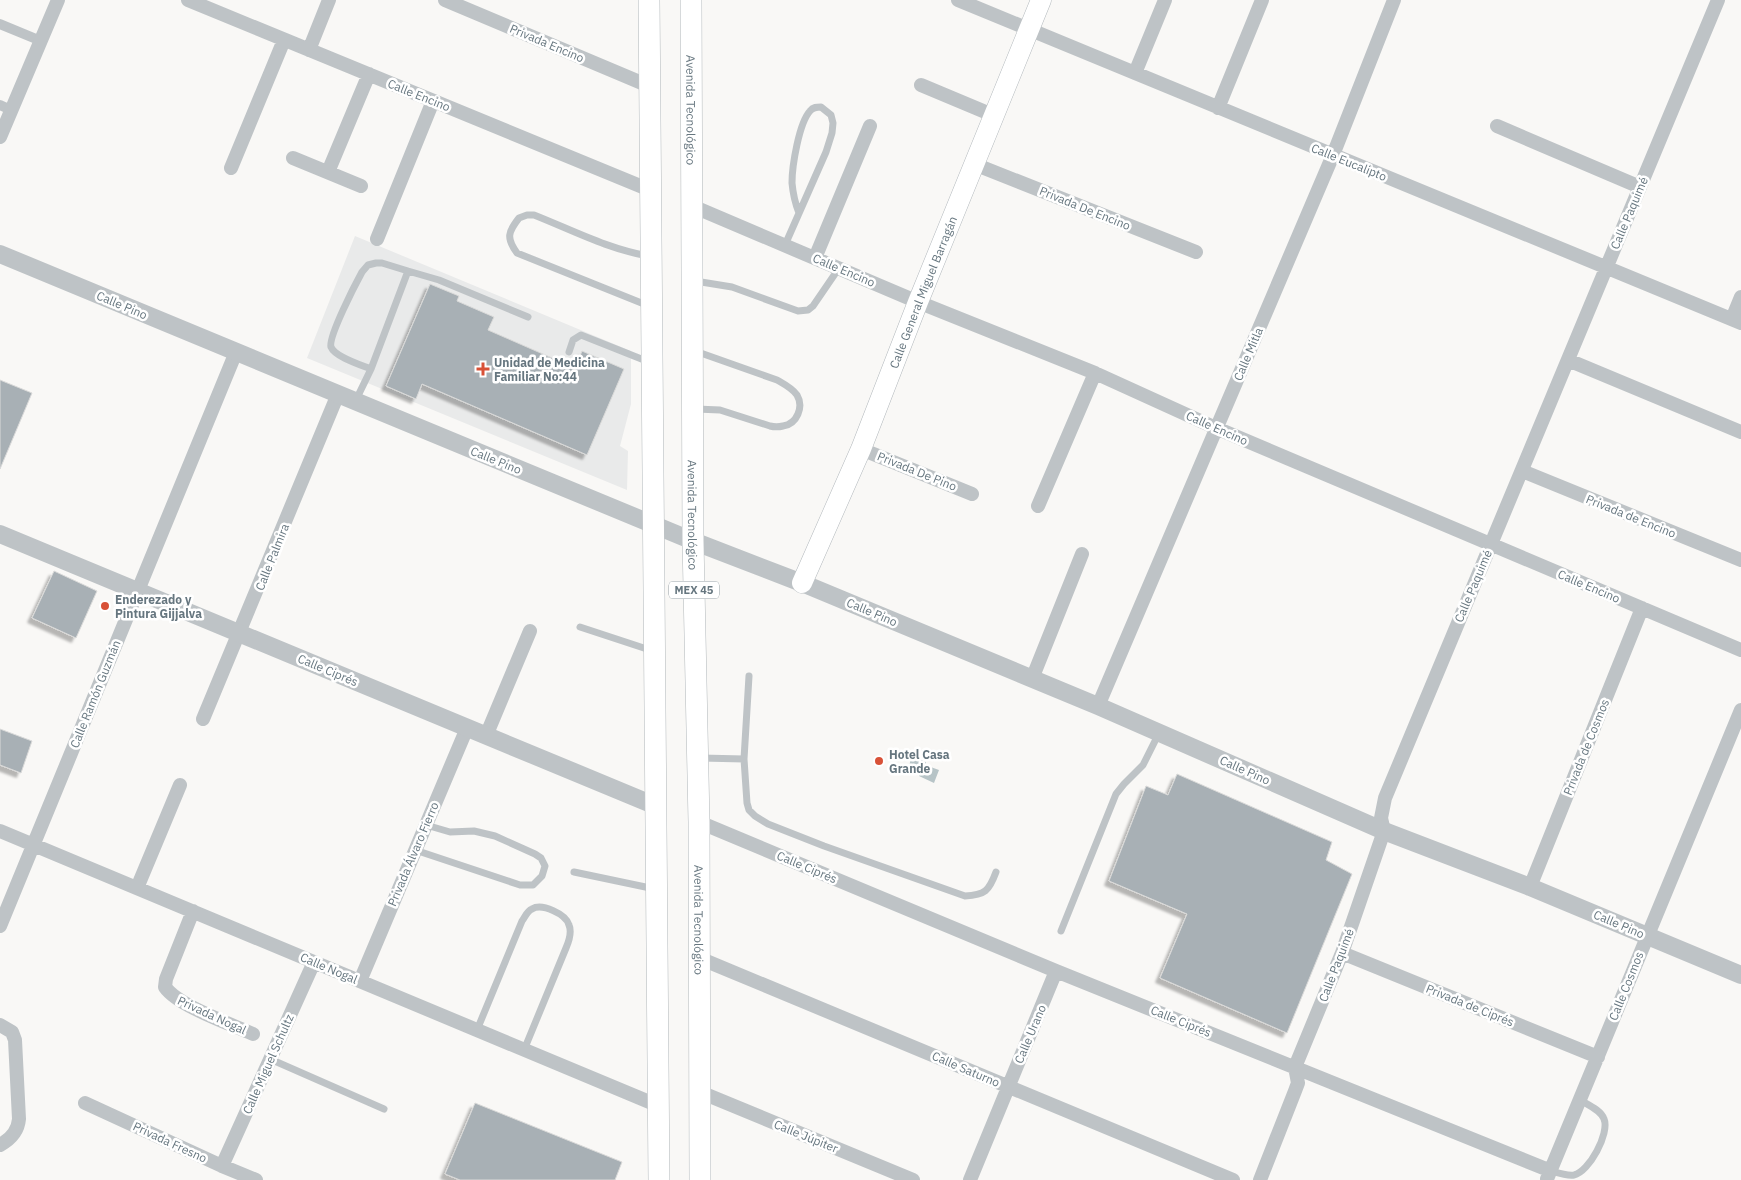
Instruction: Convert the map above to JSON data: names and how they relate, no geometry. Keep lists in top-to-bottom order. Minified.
{"streets":{"main road":["Avenida Tecnológico","Calle General Miguel Barragán","MEX 45"],"street":["Privada Encino","Calle Encino","Calle Eucalipto","Privada De Encino","Calle Paquimé","Calle Pino","Calle Mitla","Privada De Pino","Privada de Encino","Calle Palmira","Calle Ciprés","Calle Ramón Guzmán","Privada de Cosmos","Privada Álvaro Fierro","Calle Nogal","Calle Cosmos","Privada de Ciprés","Privada Nogal","Calle Urano","Calle Miguel Schultz","Calle Saturno","Calle Júpiter","Privada Fresno"]},"crossings":[["Privada Encino","MEX 45"],["Calle Encino","Avenida Tecnológico"],["Calle Encino","Calle Paquimé"],["Calle Encino","Calle General Miguel Barragán"],["Calle Encino","Calle Mitla"],["Calle Encino","MEX 45"],["Calle Encino","Privada de Cosmos"],["Avenida Tecnológico","Calle Pino"],["Avenida Tecnológico","Calle Ciprés"],["Avenida Tecnológico","Calle Saturno"],["Avenida Tecnológico","Calle Júpiter"],["Calle Eucalipto","Calle Paquimé"],["Calle Eucalipto","Calle General Miguel Barragán"],["Calle Eucalipto","Calle Mitla"],["Privada De Encino","Calle General Miguel Barragán"],["Calle Paquimé","Calle Pino"],["Calle Paquimé","Privada de Encino"],["Calle Paquimé","Calle Ciprés"],["Calle Paquimé","Privada de Ciprés"],["Calle General Miguel Barragán","Calle Pino"],["Calle General Miguel Barragán","Privada De Pino"],["Calle Pino","Calle Mitla"],["Calle Pino","Calle Palmira"],["Calle Pino","MEX 45"],["Calle Pino","Calle Ramón Guzmán"],["Calle Pino","Privada de Cosmos"],["Calle Pino","Calle Cosmos"],["Calle Palmira","Calle Ciprés"],["MEX 45","Calle Ciprés"],["MEX 45","Calle Nogal"],["Calle Ciprés","Calle Ramón Guzmán"],["Calle Ciprés","Privada Álvaro Fierro"],["Calle Ciprés","Calle Cosmos"],["Calle Ciprés","Calle Urano"],["Calle Ramón Guzmán","Calle Nogal"],["Privada Álvaro Fierro","Calle Nogal"],["Calle Nogal","Privada Nogal"],["Calle Nogal","Calle Miguel Schultz"],["Calle Cosmos","Privada de Ciprés"],["Calle Urano","Calle Saturno"],["Calle Miguel Schultz","Privada Fresno"]],"places":{"health":["Unidad de Medicina Familiar No:44"],"other":["Enderezado y Pintura Gijjalva","Hotel Casa Grande"]}}
